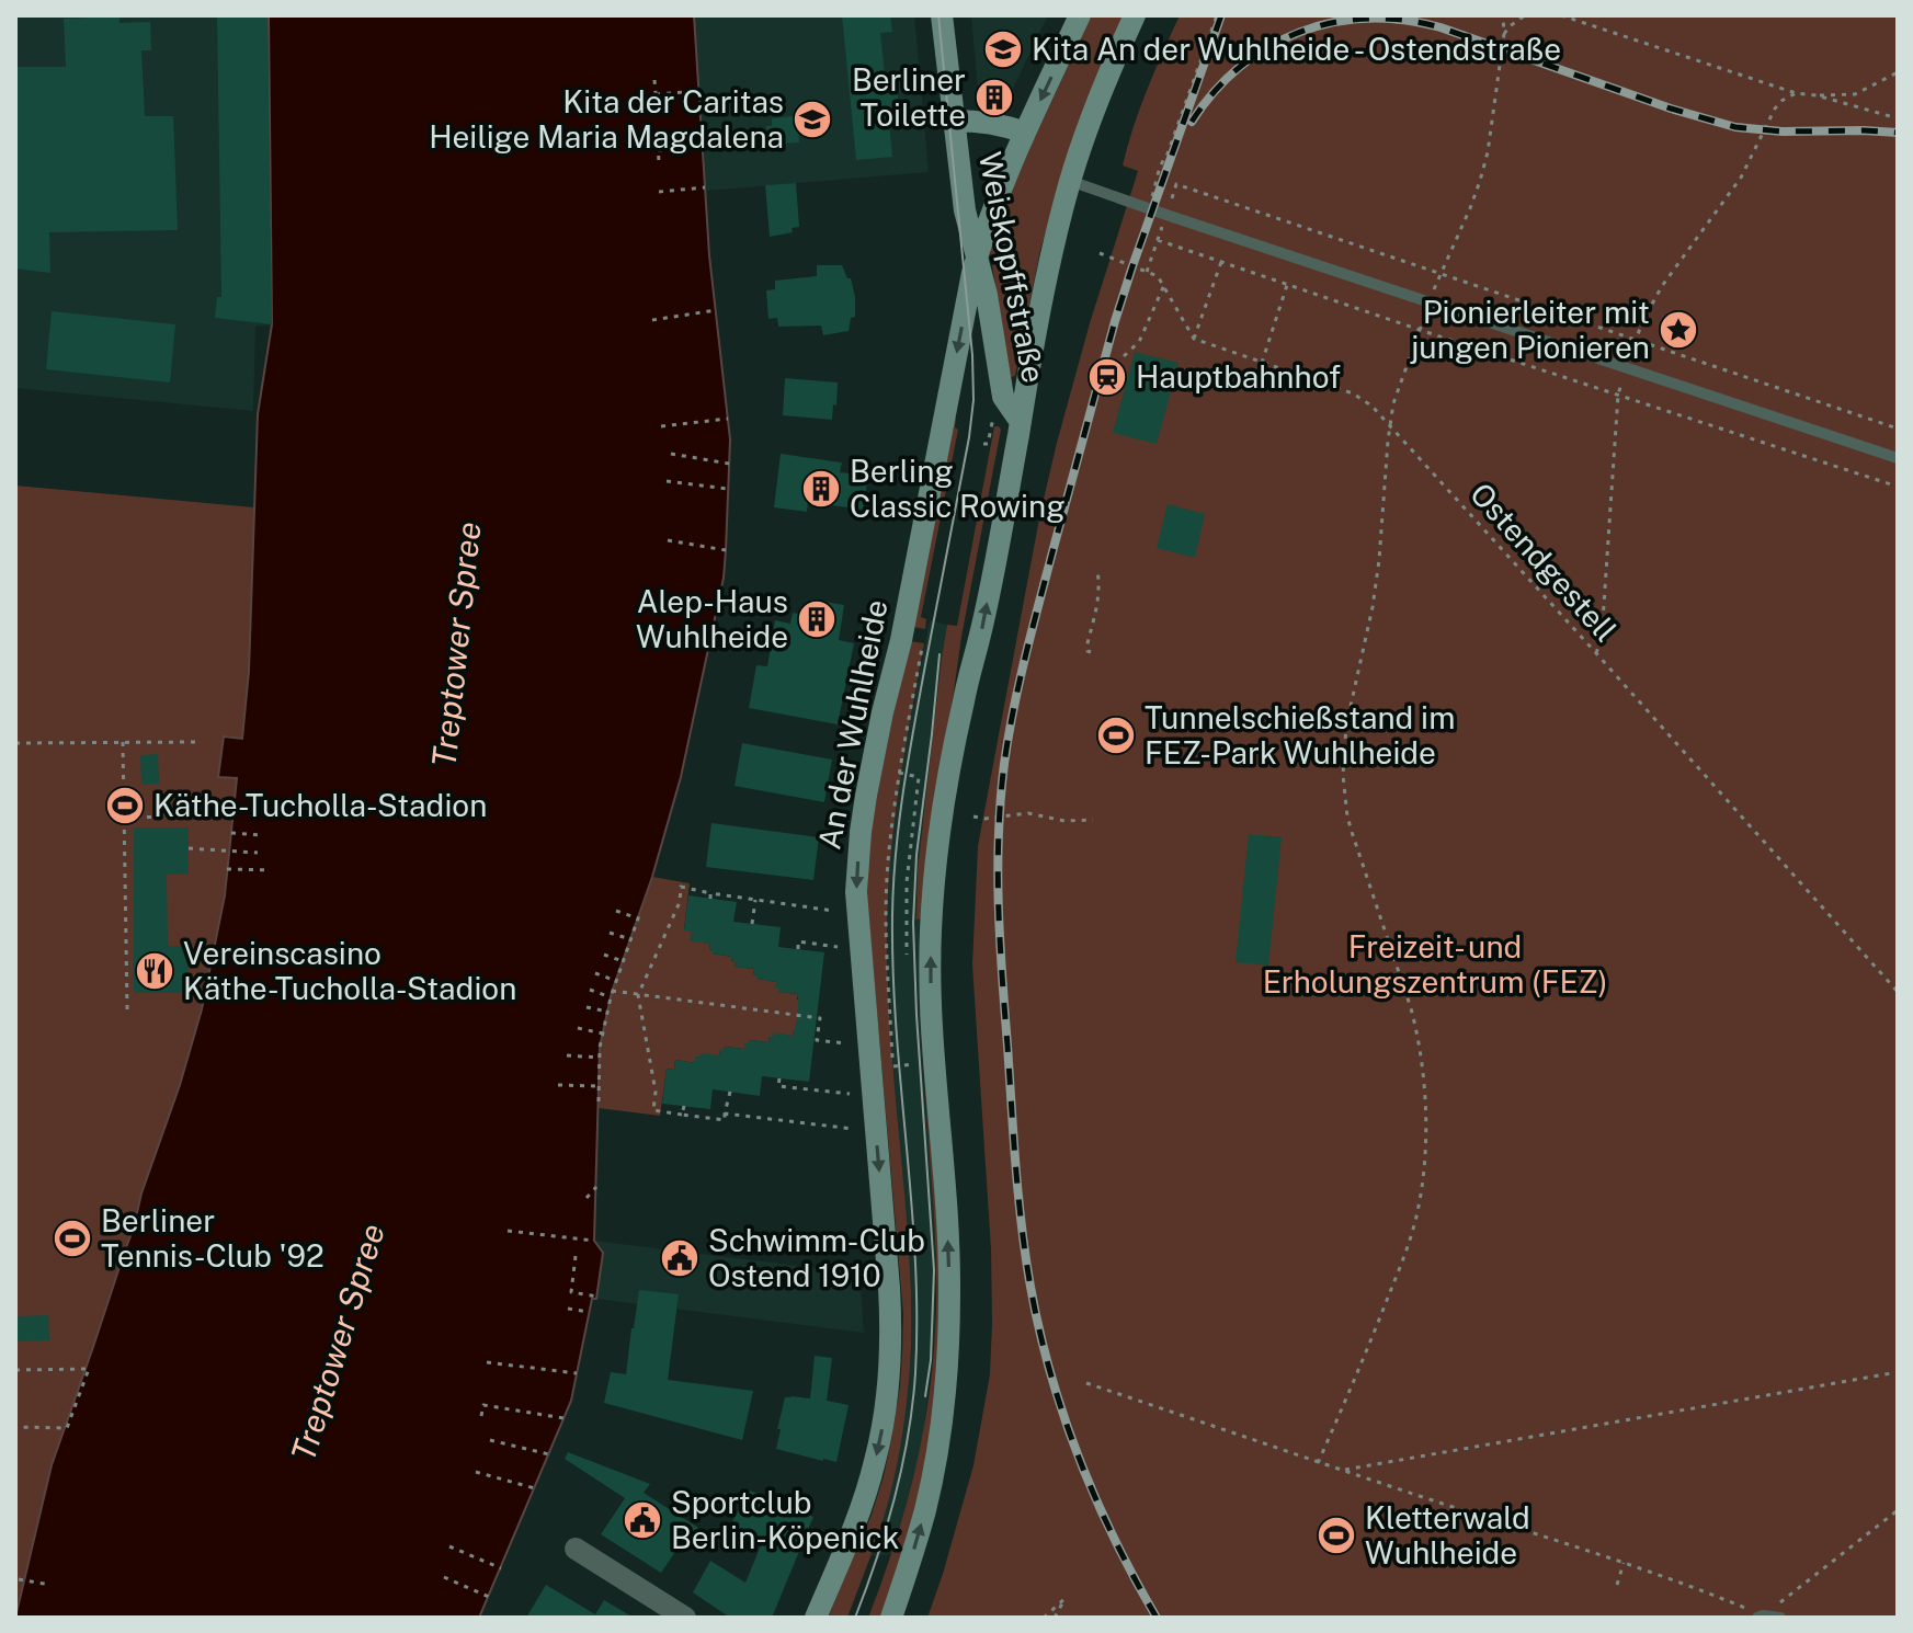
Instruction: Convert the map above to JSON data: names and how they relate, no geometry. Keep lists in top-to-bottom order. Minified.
{"streets":{"main road":["Weiskopffstraße","An der Wuhlheide"],"path":["Ostendgestell"]},"crossings":[["Weiskopffstraße","An der Wuhlheide"]],"water":["Treptower Spree"],"parks":["Freizeit- und Erholungszentrum (FEZ)"],"places":{"school or university":["Kita An der Wuhlheide - Ostendstraße","Kita der Caritas Heilige Maria Magdalena"],"building":["Berliner Toilette","Berling Classic Rowing","Alep-Haus Wuhlheide"],"place":["Pionierleiter mit jungen Pionieren"],"station":["Hauptbahnhof"],"sports":["Tunnelschießstand im FEZ-Park Wuhlheide","Käthe-Tucholla-Stadion","Berliner Tennis-Club '92","Kletterwald Wuhlheide"],"restaurant":["Vereinscasino Käthe-Tucholla-Stadion"],"public building":["Schwimm-Club Ostend 1910","Sportclub Berlin-Köpenick"]}}
